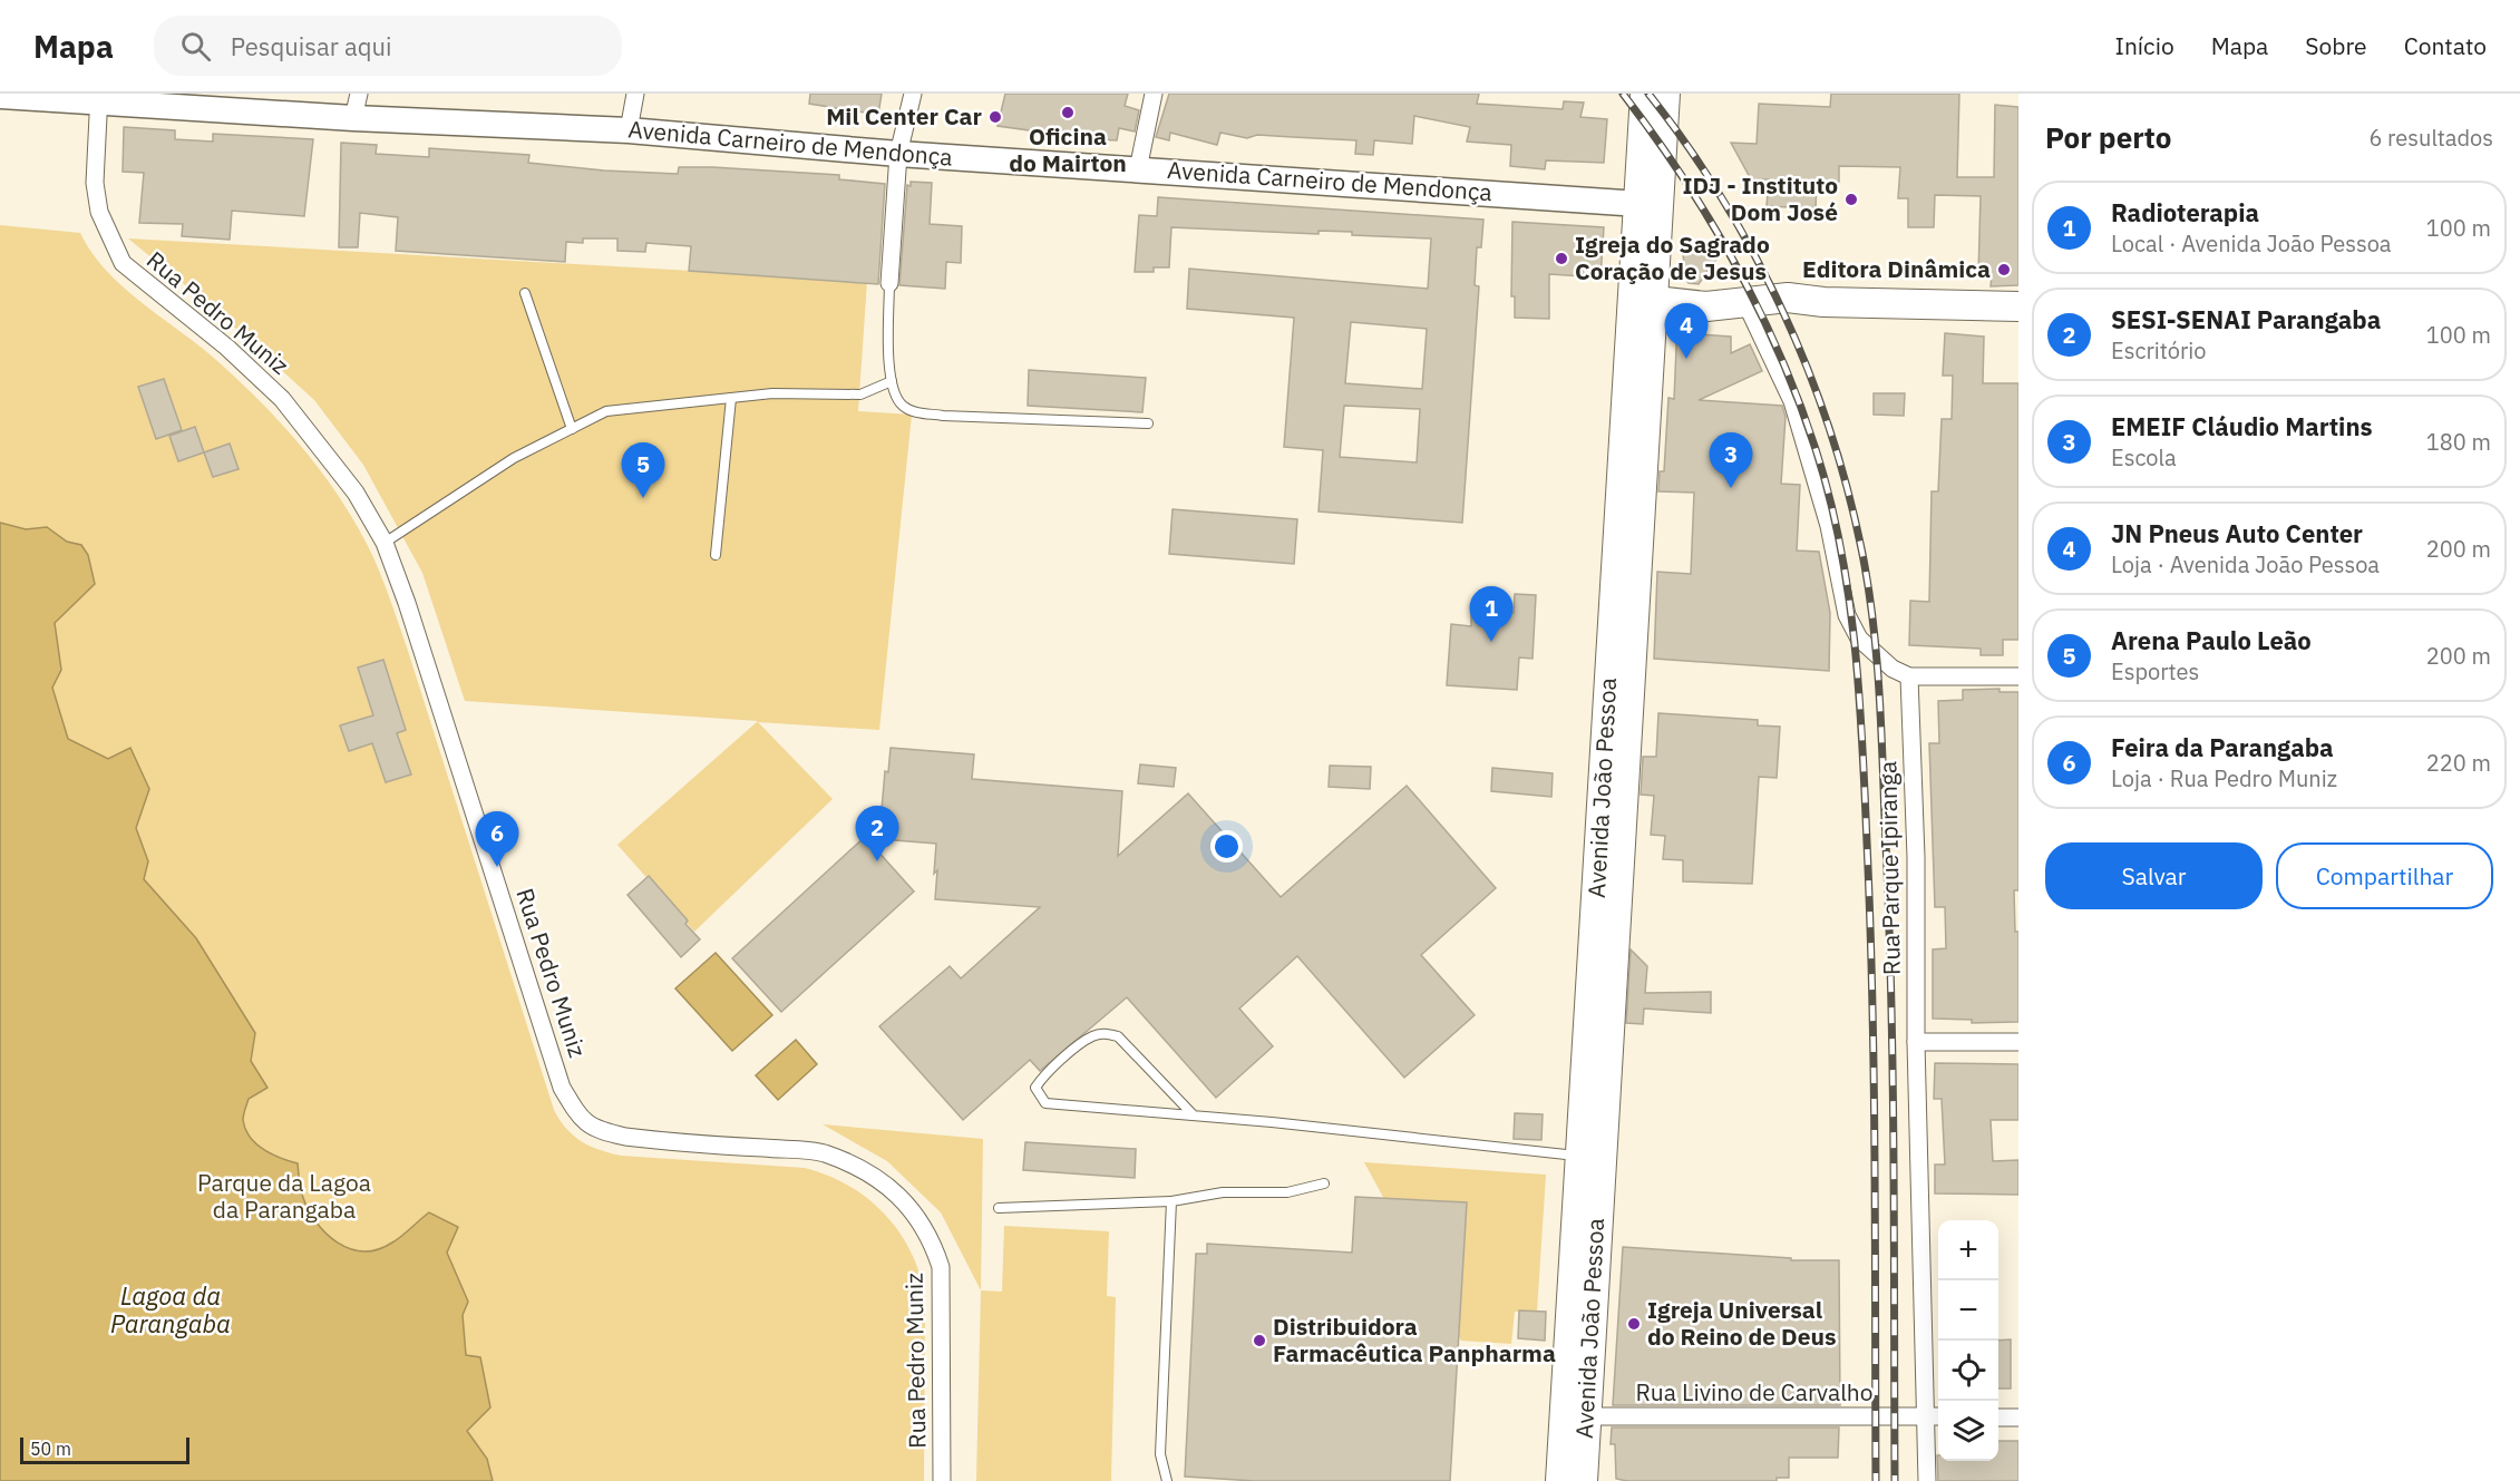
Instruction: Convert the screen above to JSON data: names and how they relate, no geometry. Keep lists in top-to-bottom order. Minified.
{"streets":{"main road":["Avenida Carneiro de Mendonça","Avenida João Pessoa"],"street":["Rua Pedro Muniz","Rua Parque Ipiranga","Rua Livino de Carvalho"]},"crossings":[["Avenida Carneiro de Mendonça","Rua Pedro Muniz"],["Avenida Carneiro de Mendonça","Avenida João Pessoa"],["Avenida João Pessoa","Rua Livino de Carvalho"],["Rua Parque Ipiranga","Rua Livino de Carvalho"]],"water":["Lagoa da Parangaba"],"parks":["Parque da Lagoa da Parangaba"],"places":["Oficina do Mairton","Mil Center Car","IDJ - Instituto Dom José","Igreja do Sagrado Coração de Jesus","Editora Dinâmica","Igreja Universal do Reino de Deus","Distribuidora Farmacêutica Panpharma"],"scale_bar":"50 m","page":{"header":"Mapa","search":"Pesquisar aqui","nav":["Início","Mapa","Sobre","Contato"],"heading":["Por perto","6 resultados"],"list":[{"mark":"1","name":"Radioterapia","note":"Local · Avenida João Pessoa","value":"100 m"},{"mark":"2","name":"SESI-SENAI Parangaba","note":"Escritório","value":"100 m"},{"mark":"3","name":"EMEIF Cláudio Martins","note":"Escola","value":"180 m"},{"mark":"4","name":"JN Pneus Auto Center","note":"Loja · Avenida João Pessoa","value":"200 m"},{"mark":"5","name":"Arena Paulo Leão","note":"Esportes","value":"200 m"},{"mark":"6","name":"Feira da Parangaba","note":"Loja · Rua Pedro Muniz","value":"220 m"}],"pins":["4","3","5","1","2","6"],"buttons":["Salvar","Compartilhar"],"map_buttons":["+","−"],"scale":"50 m"}}
